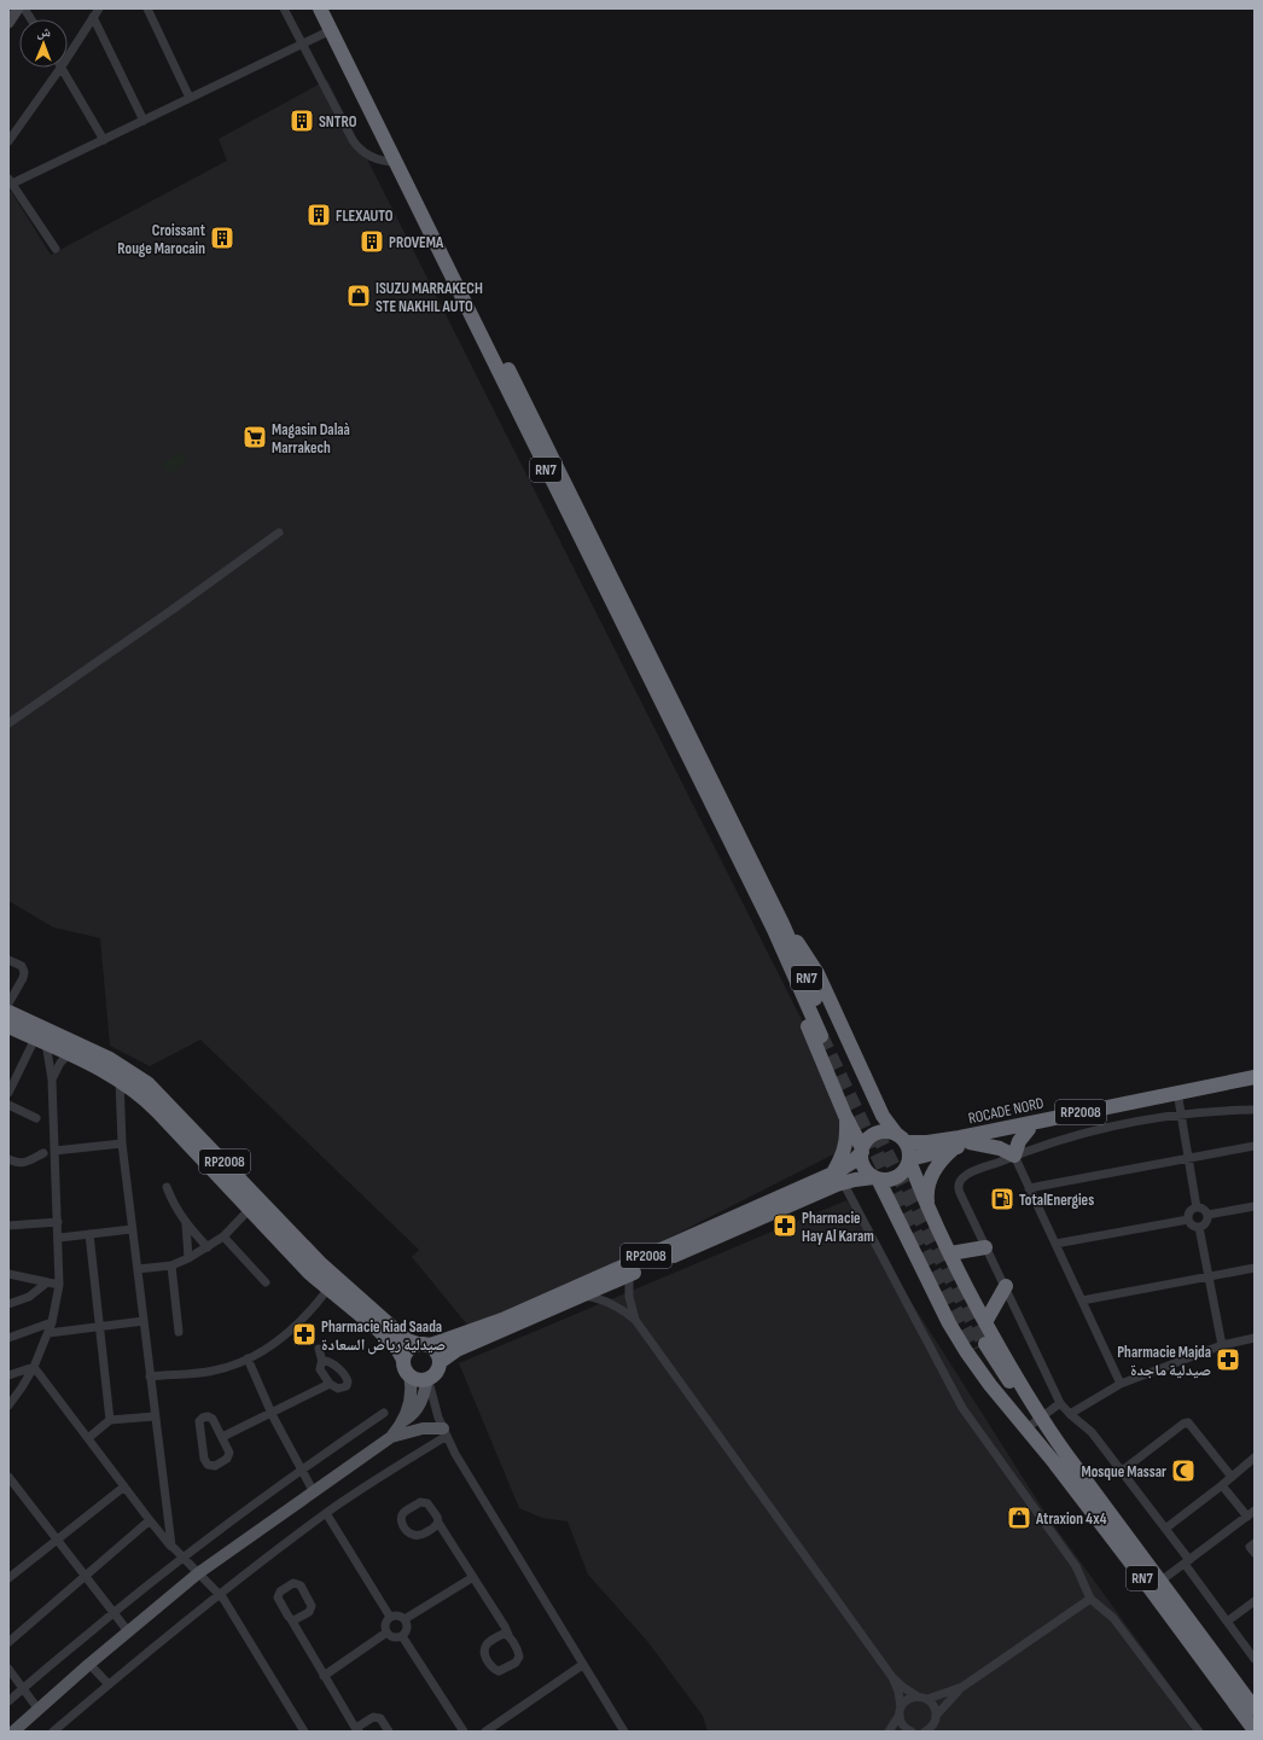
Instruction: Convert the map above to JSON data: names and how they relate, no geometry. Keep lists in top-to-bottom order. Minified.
{"streets":{"highway":["RN7","ROCADE NORD","RP2008"]},"crossings":[["ROCADE NORD","RP2008"]],"places":{"building":["SNTRO","FLEXAUTO","Croissant Rouge Marocain","PROVEMA"],"shop":["ISUZU MARRAKECH STE NAKHIL AUTO","Atraxion 4x4"],"supermarket":["Magasin Dalaà Marrakech"],"fuel station":["TotalEnergies"],"pharmacy":["Pharmacie Hay Al Karam","Pharmacie Riad Saada صيدلية رياض السعادة","Pharmacie Majda صيدلية ماجدة"],"mosque":["Mosque Massar"]},"north":"top"}
